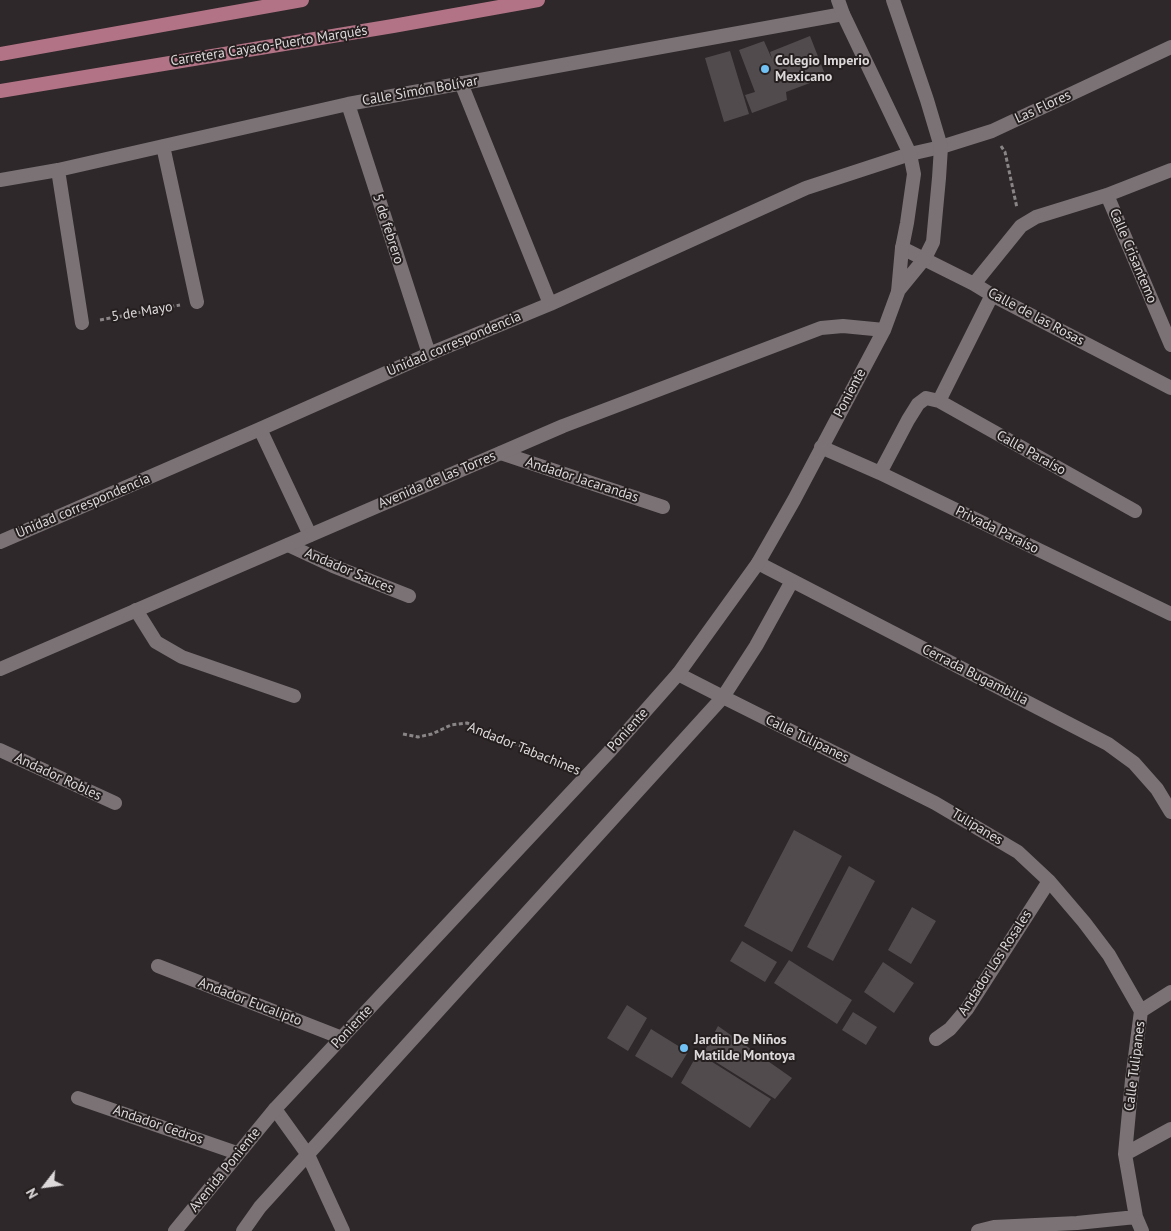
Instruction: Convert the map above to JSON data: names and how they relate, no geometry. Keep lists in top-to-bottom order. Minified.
{"streets":{"main road":["Carretera Cayaco-Puerto Marqués"],"street":["Calle Simón Bolívar","Las Flores","5 de febrero","Calle Crisantemo","Calle de las Rosas","Unidad correspondencia","Poniente","Calle Paraíso","Avenida de las Torres","Andador Jacarandas","Privada Paraíso","Andador Sauces","Cerrada Bugambilia","Calle Tulipanes","Andador Robles","Tulipanes","Andador Los Rosales","Andador Eucalipto","Andador Cedros","Avenida Poniente"],"path":["5 de Mayo","Andador Tabachines"]},"crossings":[["Calle Simón Bolívar","5 de febrero"],["Calle Simón Bolívar","Poniente"],["Las Flores","Unidad correspondencia"],["Las Flores","Poniente"],["5 de febrero","Unidad correspondencia"],["Calle de las Rosas","Poniente"],["Unidad correspondencia","Poniente"],["Poniente","Avenida de las Torres"],["Poniente","Privada Paraíso"],["Poniente","Cerrada Bugambilia"],["Poniente","Calle Tulipanes"],["Poniente","Andador Tabachines"],["Poniente","Andador Eucalipto"],["Poniente","Avenida Poniente"],["Avenida de las Torres","Andador Jacarandas"],["Avenida de las Torres","Andador Sauces"],["Calle Tulipanes","Tulipanes"],["Calle Tulipanes","Andador Los Rosales"],["Andador Cedros","Avenida Poniente"]],"places":["Colegio Imperio Mexicano","Jardin De Niños Matilde Montoya"],"north":"bottom left"}
